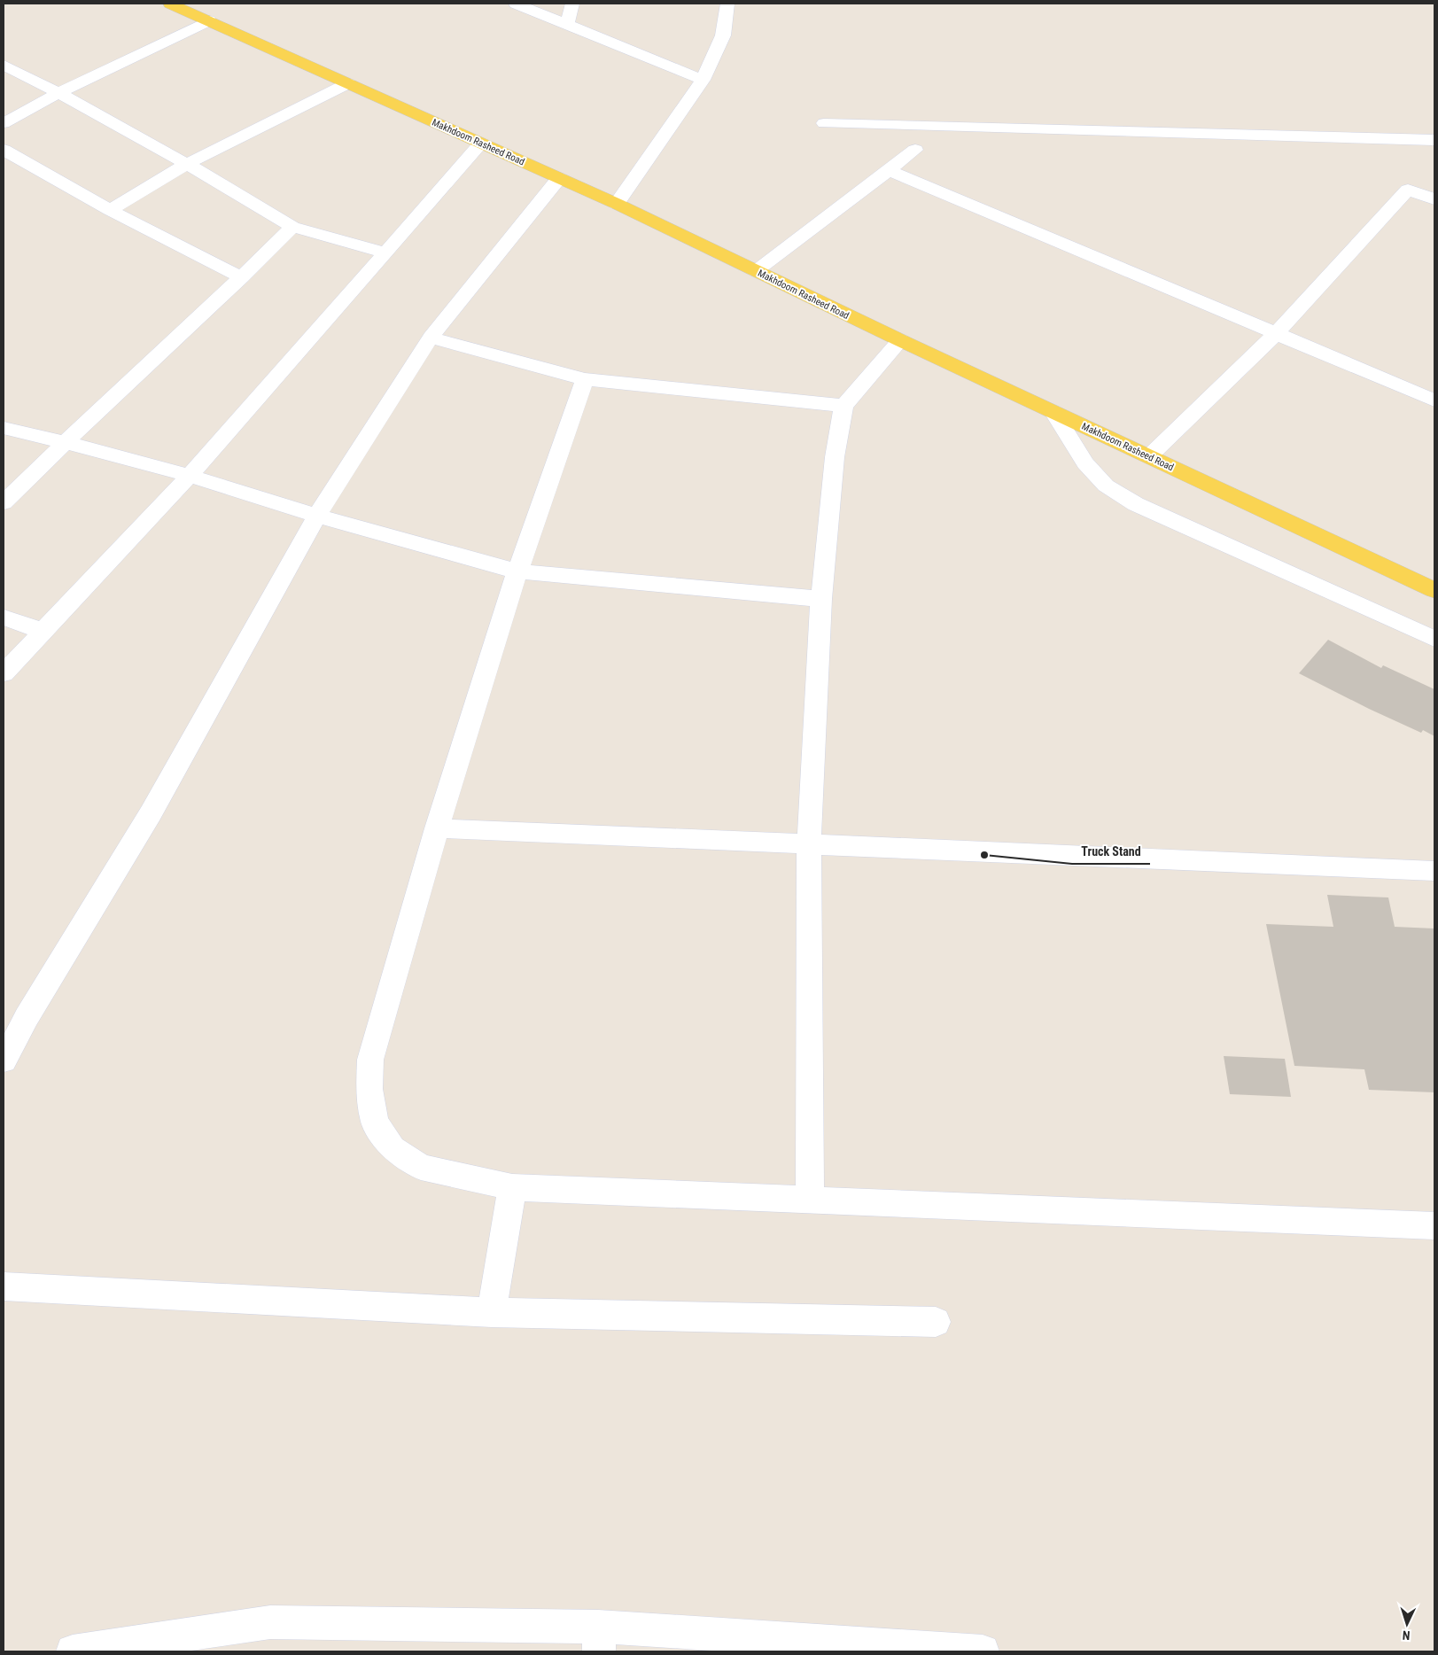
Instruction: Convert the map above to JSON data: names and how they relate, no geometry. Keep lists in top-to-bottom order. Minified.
{"streets":{"main road":["Makhdoom Rasheed Road"]},"places":["Truck Stand"],"north":"bottom"}
